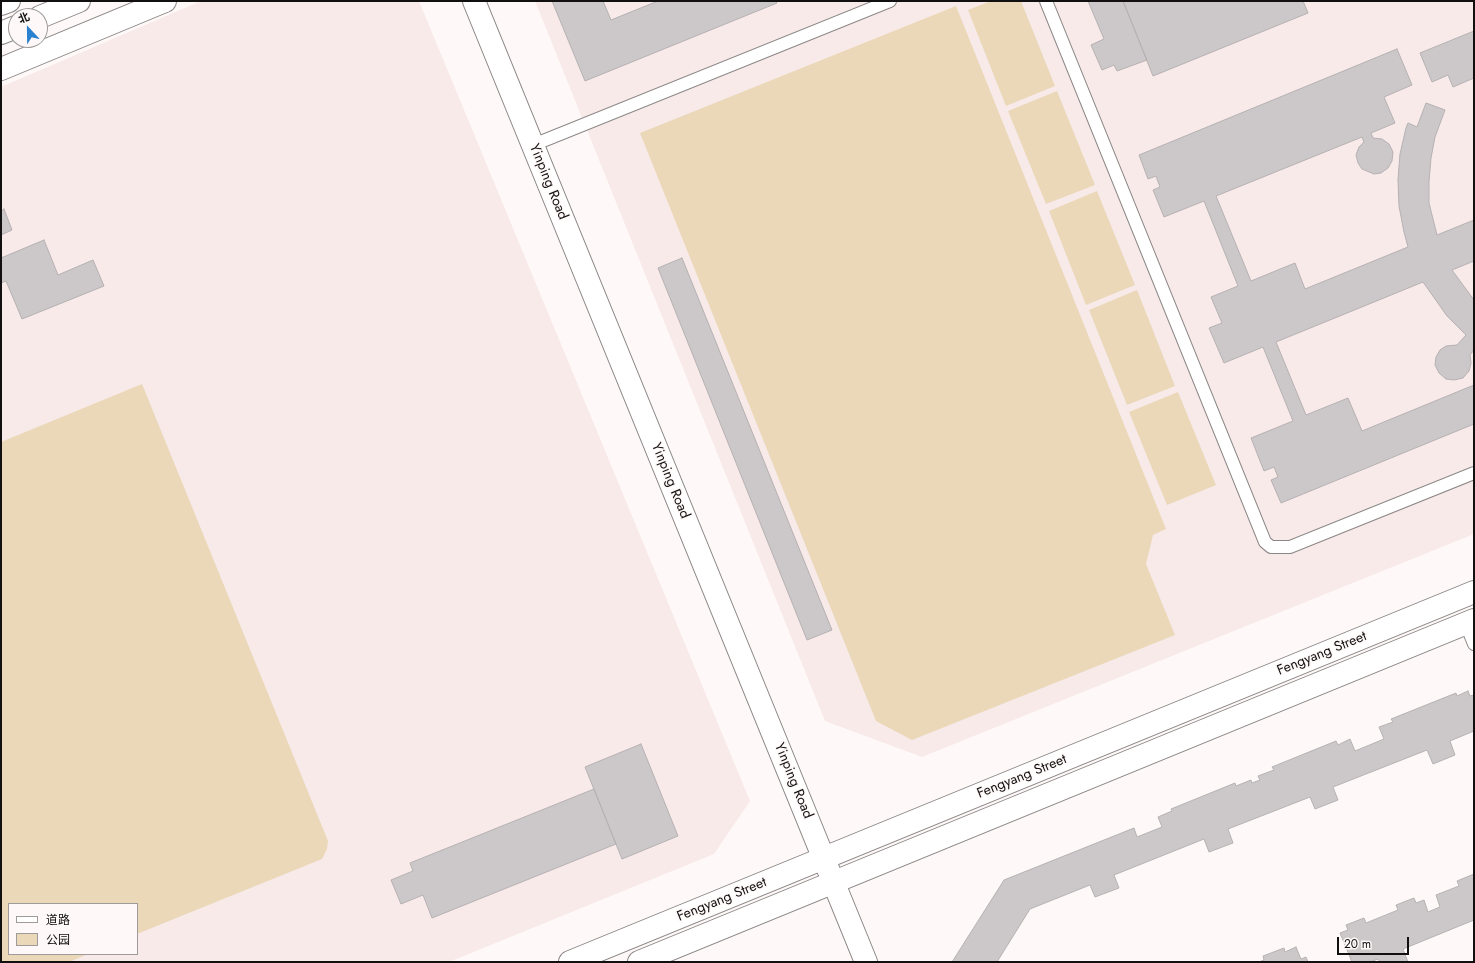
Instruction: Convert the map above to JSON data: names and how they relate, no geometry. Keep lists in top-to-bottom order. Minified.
{"streets":{"street":["Yinping Road","Fengyang Street"]},"crossings":[["Yinping Road","Fengyang Street"]],"legend":["道路","公园"],"scale_bar":"20 m","north":"top"}
